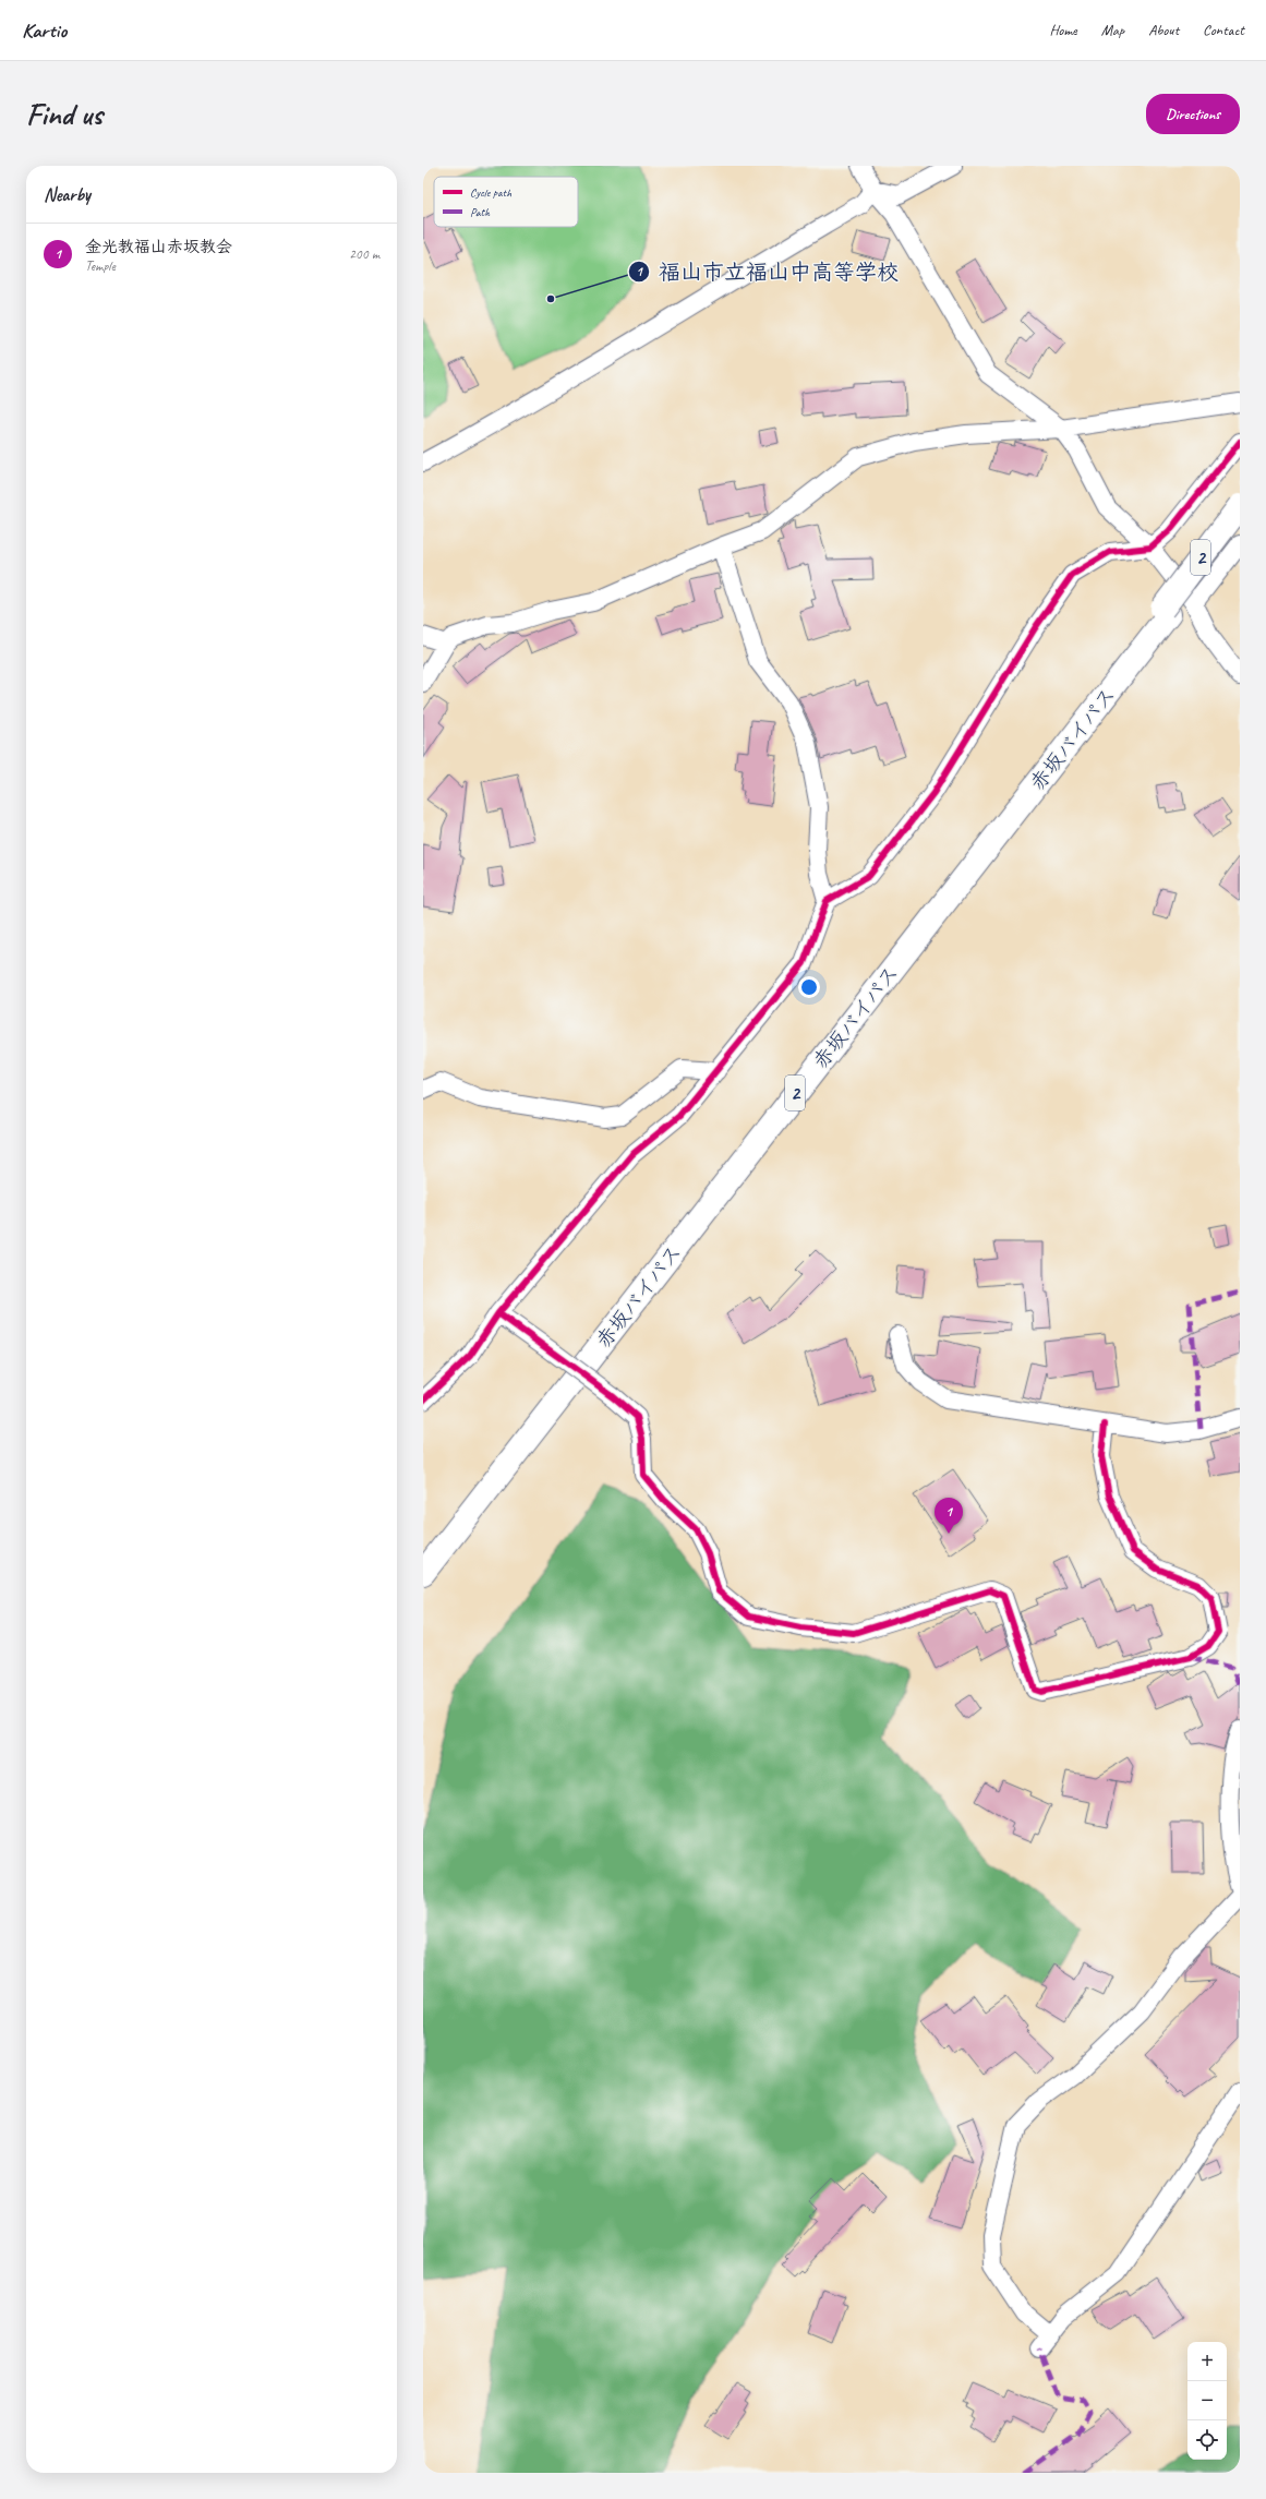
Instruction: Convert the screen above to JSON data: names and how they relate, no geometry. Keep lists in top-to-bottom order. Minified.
{"streets":{"highway":["2","赤坂バイパス"]},"places":["福山市立福山中高等学校"],"legend":["Cycle path","Path"],"page":{"header":"Kartio","nav":["Home","Map","About","Contact"],"buttons":"Directions","title":"Find us","heading":"Nearby","list":[{"mark":"1","name":"金光教福山赤坂教会","note":"Temple","value":"200 m"}],"pins":"1","map_buttons":["+","−"]}}
